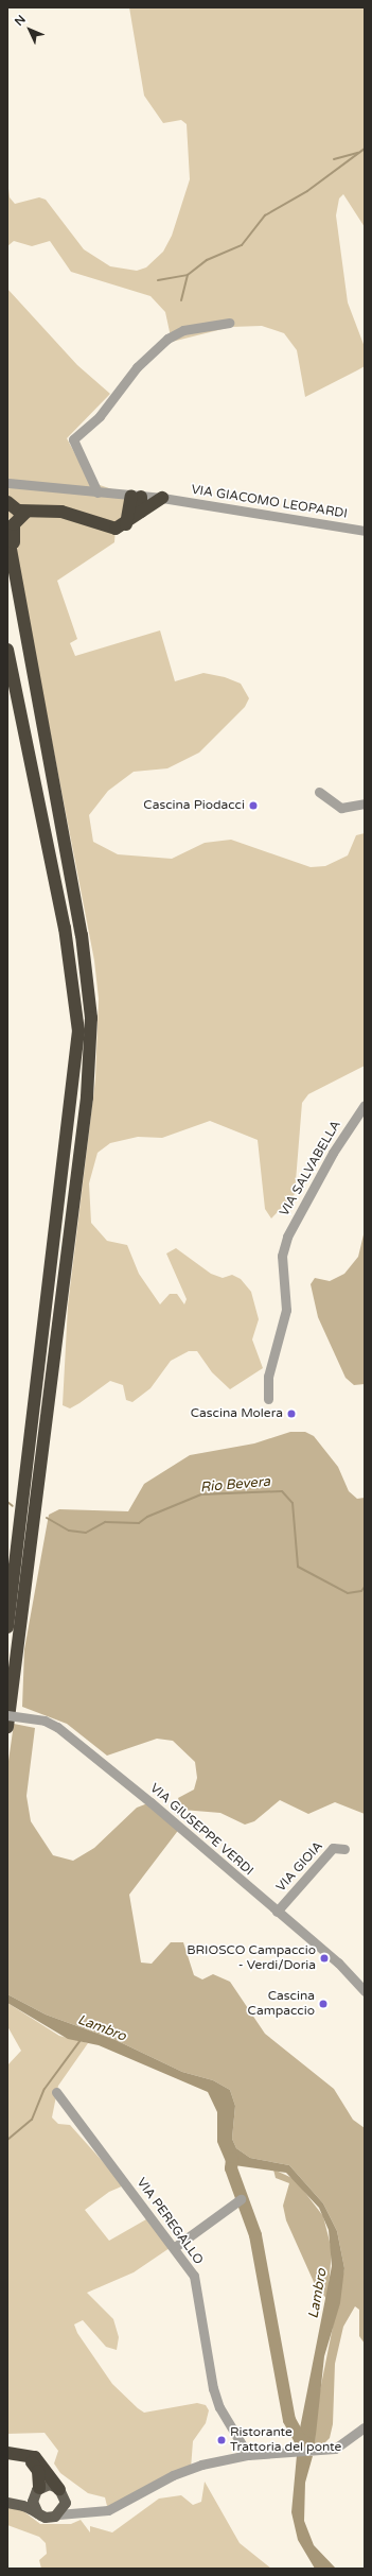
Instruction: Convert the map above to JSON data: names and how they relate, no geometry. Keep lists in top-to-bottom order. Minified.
{"streets":{"street":["VIA GIACOMO LEOPARDI","VIA SALVABELLA","VIA GIUSEPPE VERDI","VIA GIOIA","VIA PEREGALLO"]},"crossings":[["VIA GIUSEPPE VERDI","VIA GIOIA"]],"water":["Rio Bevera","Lambro"],"places":["Cascina Piodacci","Cascina Molera","BRIOSCO Campaccio - Verdi/Doria","Cascina Campaccio","Ristorante Trattoria del ponte"],"north":"top left"}
